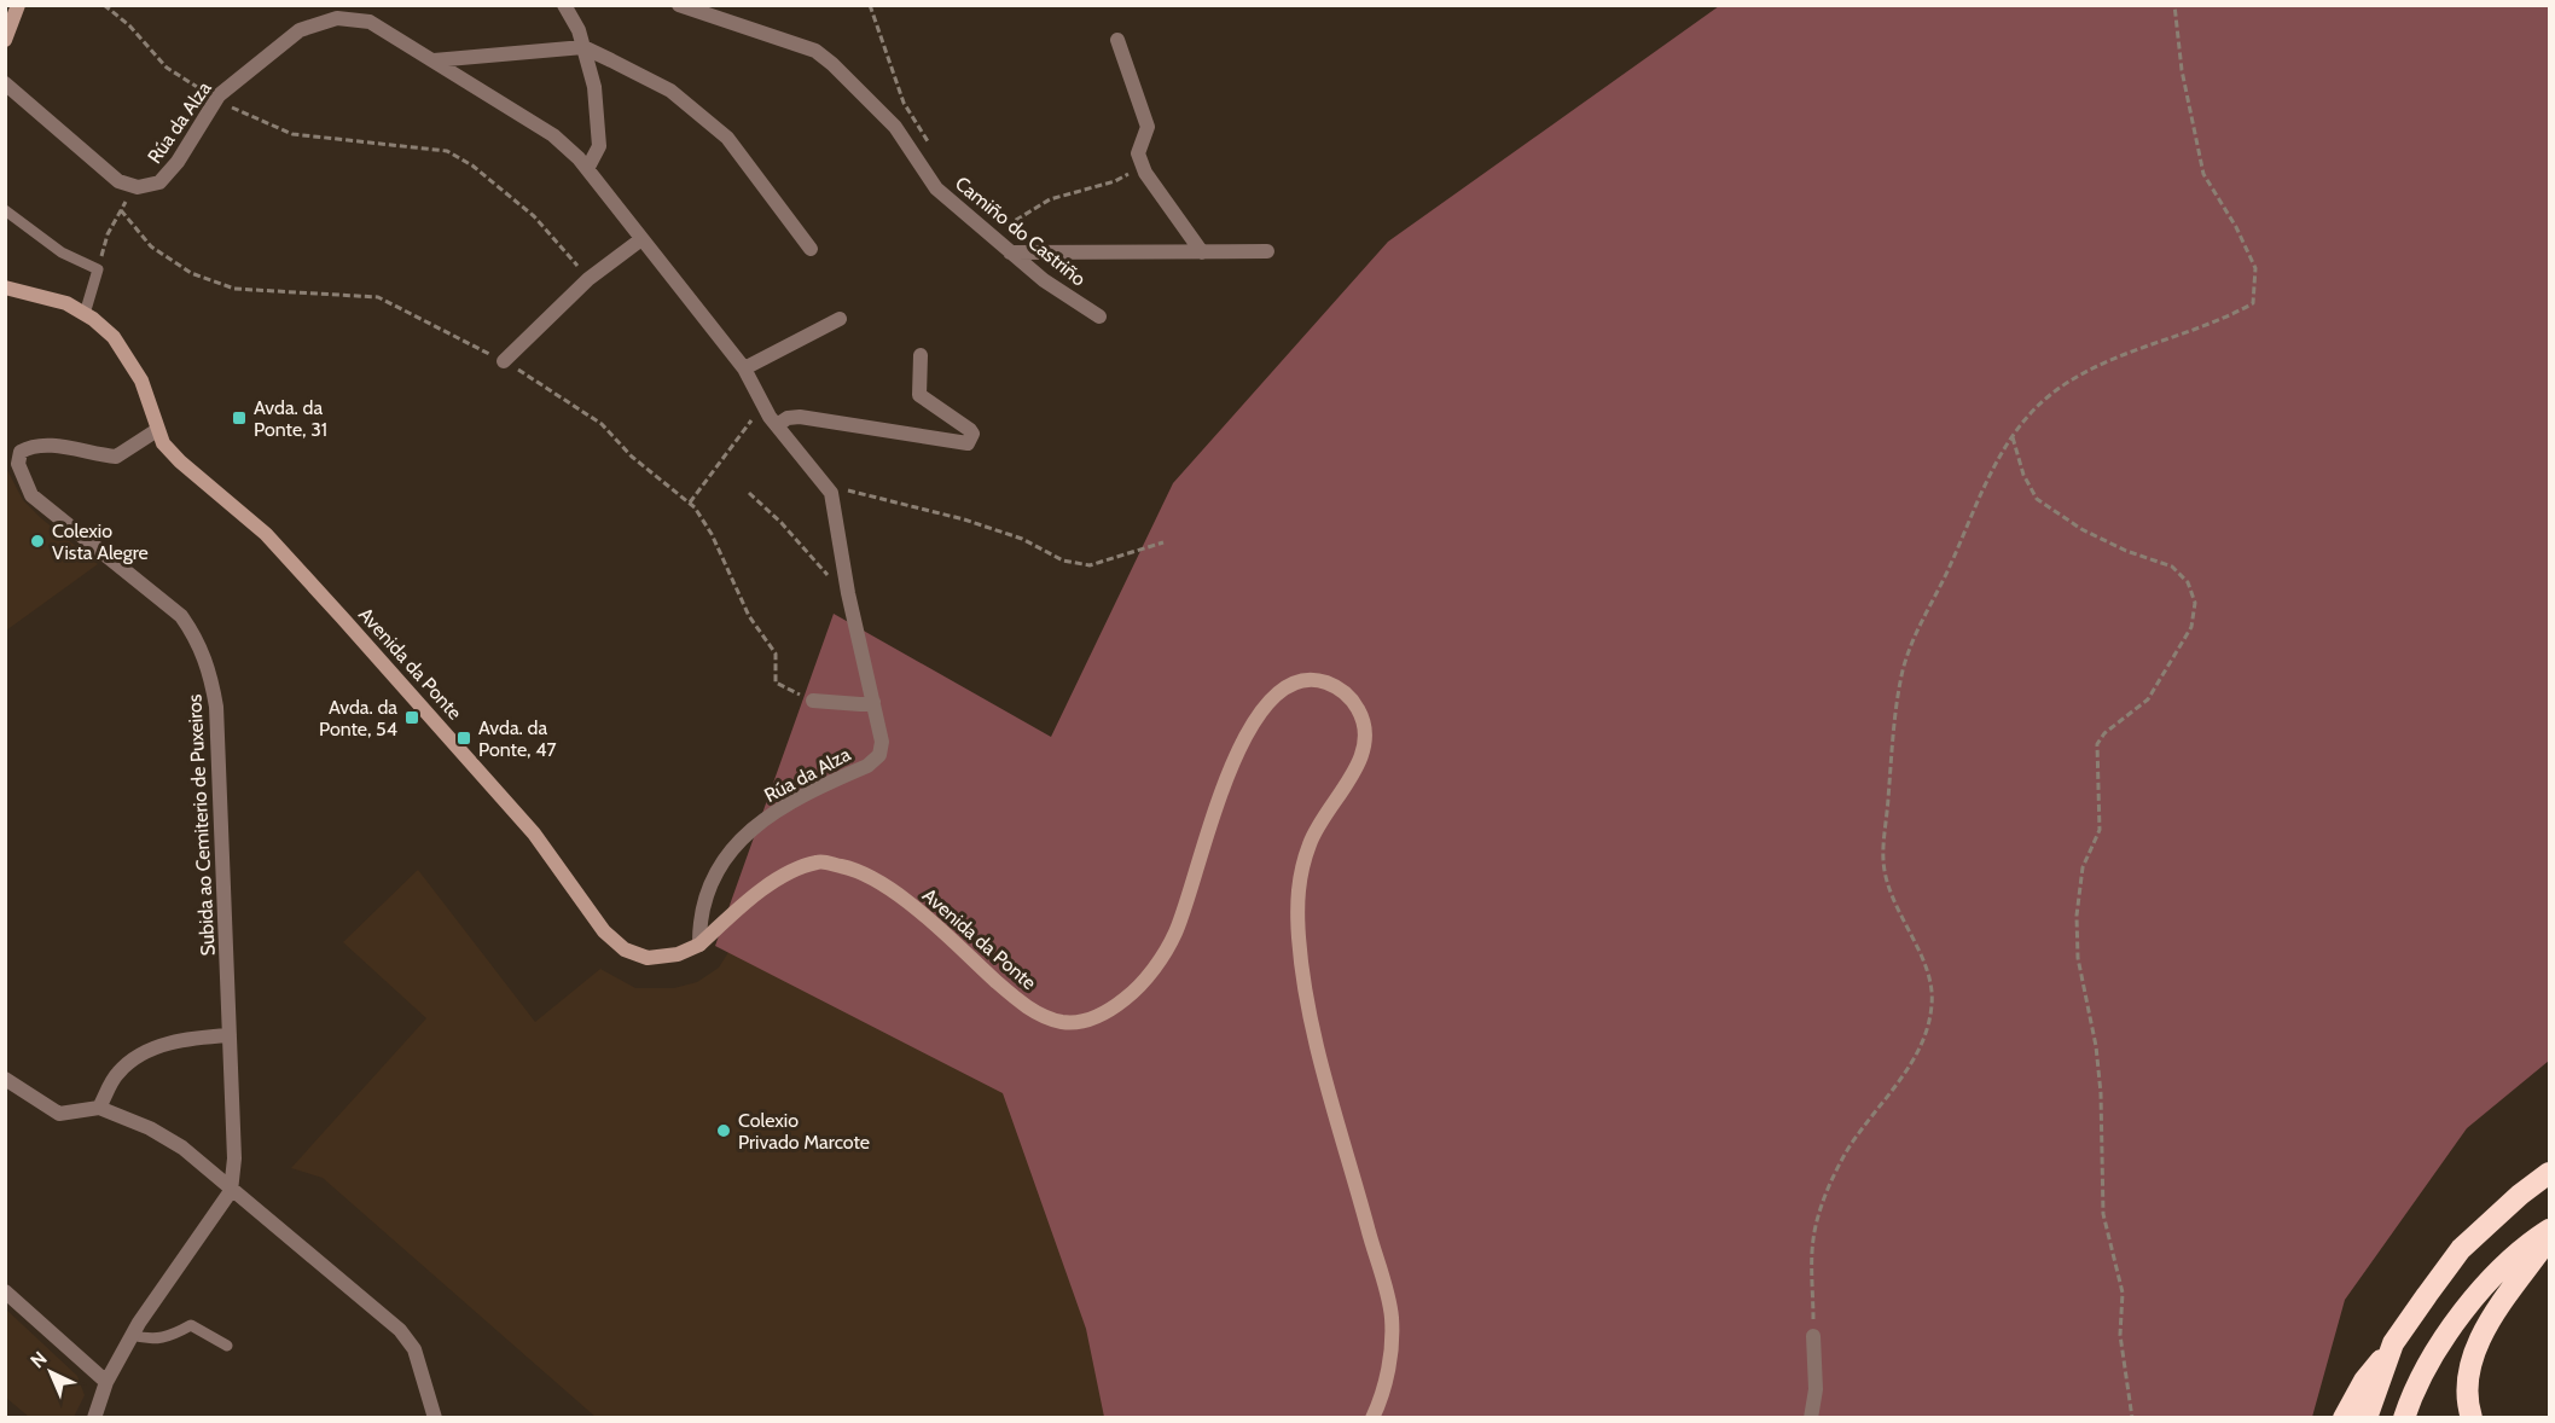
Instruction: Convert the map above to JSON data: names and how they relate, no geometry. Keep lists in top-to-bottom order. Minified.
{"streets":{"street":["Rúa da Alza","Camiño do Castriño","Avenida da Ponte","Subida ao Cemiterio de Puxeiros"]},"crossings":[["Rúa da Alza","Avenida da Ponte"],["Avenida da Ponte","Subida ao Cemiterio de Puxeiros"]],"places":{"transit":["Avda. da Ponte, 31","Avda. da Ponte, 54","Avda. da Ponte, 47"],"other":["Colexio Vista Alegre","Colexio Privado Marcote"]},"north":"top left"}
